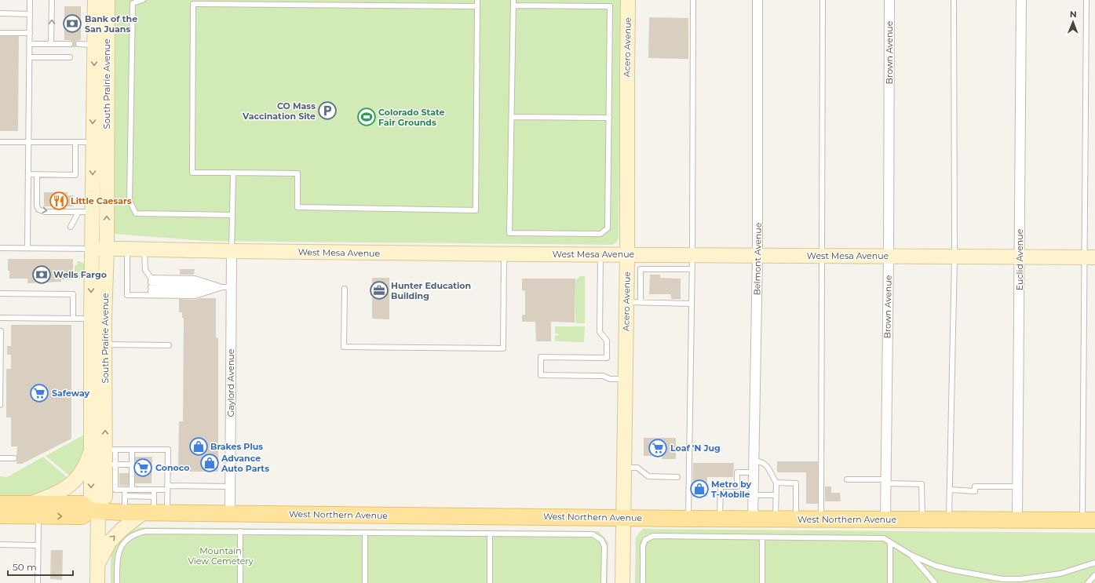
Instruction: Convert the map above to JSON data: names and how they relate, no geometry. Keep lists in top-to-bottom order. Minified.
{"streets":{"main road":["West Northern Avenue"],"street":["Acero Avenue","Brown Avenue","South Prairie Avenue","West Mesa Avenue","Belmont Avenue","Euclid Avenue","Gaylord Avenue"]},"crossings":[["Acero Avenue","West Mesa Avenue"],["Acero Avenue","West Northern Avenue"],["Brown Avenue","West Mesa Avenue"],["Brown Avenue","West Northern Avenue"],["South Prairie Avenue","West Mesa Avenue"],["South Prairie Avenue","West Northern Avenue"],["West Mesa Avenue","Belmont Avenue"],["West Mesa Avenue","Euclid Avenue"],["West Mesa Avenue","Gaylord Avenue"],["Belmont Avenue","West Northern Avenue"],["Euclid Avenue","West Northern Avenue"],["Gaylord Avenue","West Northern Avenue"]],"parks":["Mountain View Cemetery"],"places":{"bank":["Bank of the San Juans","Wells Fargo"],"parking":["CO Mass Vaccination Site"],"sports":["Colorado State Fair Grounds"],"restaurant":["Little Caesars"],"office":["Hunter Education Building"],"supermarket":["Safeway","Loaf 'N Jug","Conoco"],"shop":["Brakes Plus","Advance Auto Parts","Metro by T-Mobile"]},"scale_bar":"50 m","north":"top"}
